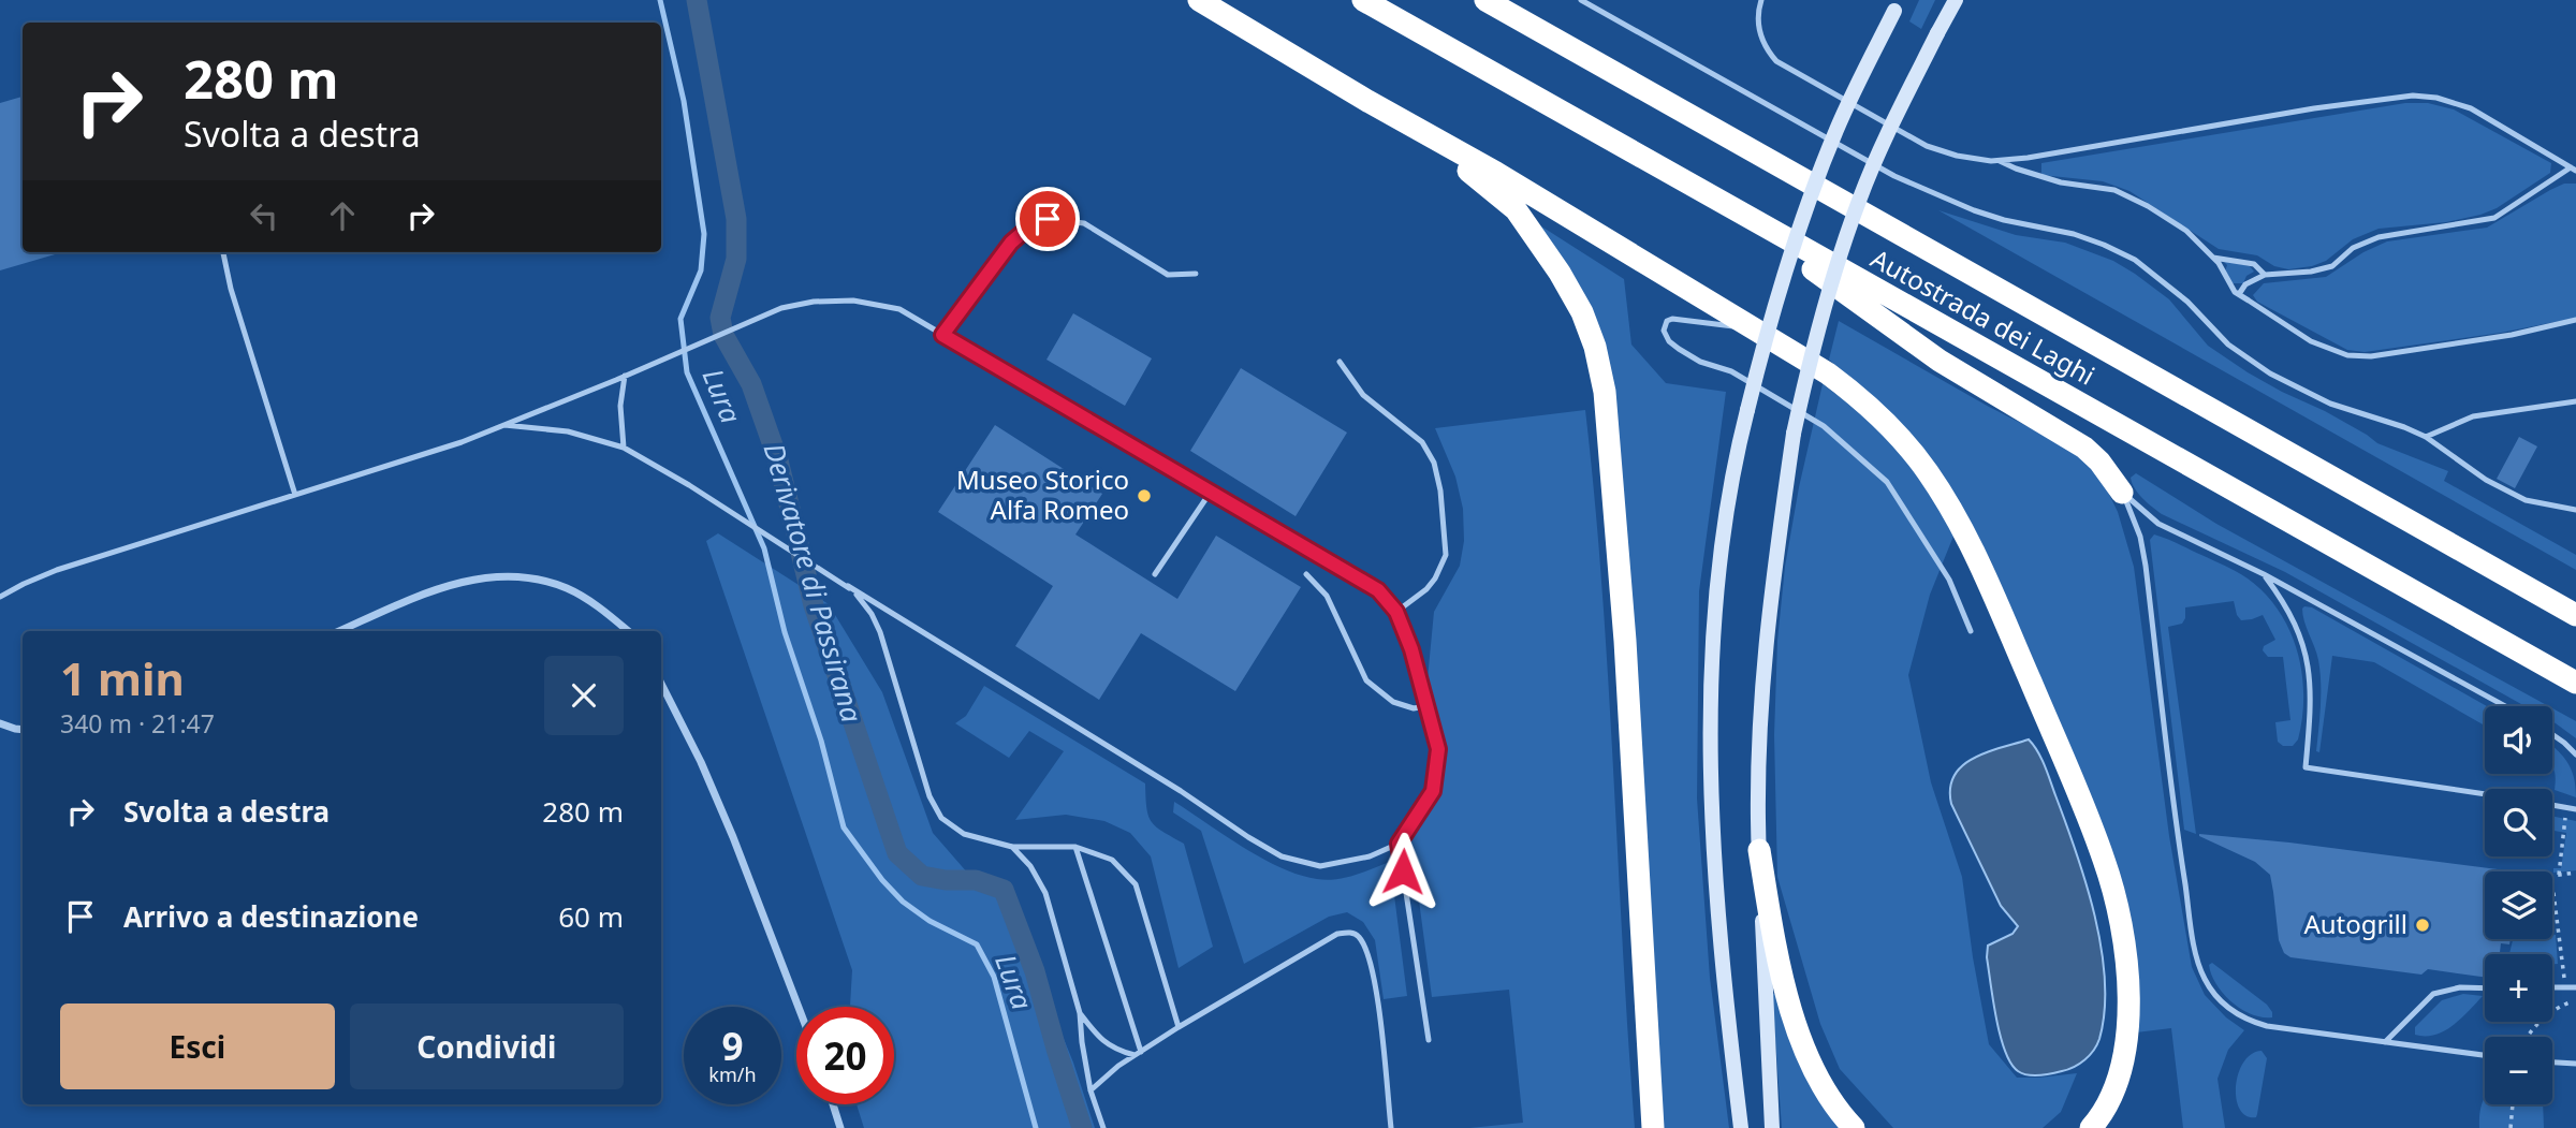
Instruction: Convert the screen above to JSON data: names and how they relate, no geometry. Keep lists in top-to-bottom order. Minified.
{"streets":{"highway":["Autostrada dei Laghi"]},"water":["Lura","Derivatore di Passirana"],"places":["Museo Storico Alfa Romeo","Autogrill"],"page":{"turn":["280 m","Svolta a destra"],"heading":["1 min","340 m · 21:47"],"map_buttons":["+","−"],"list":[{"name":"Svolta a destra","value":"280 m"},{"name":"Arrivo a destinazione","value":"60 m"}],"buttons":["Esci","Condividi"],"speed":"9 km/h","limit":"20"}}
